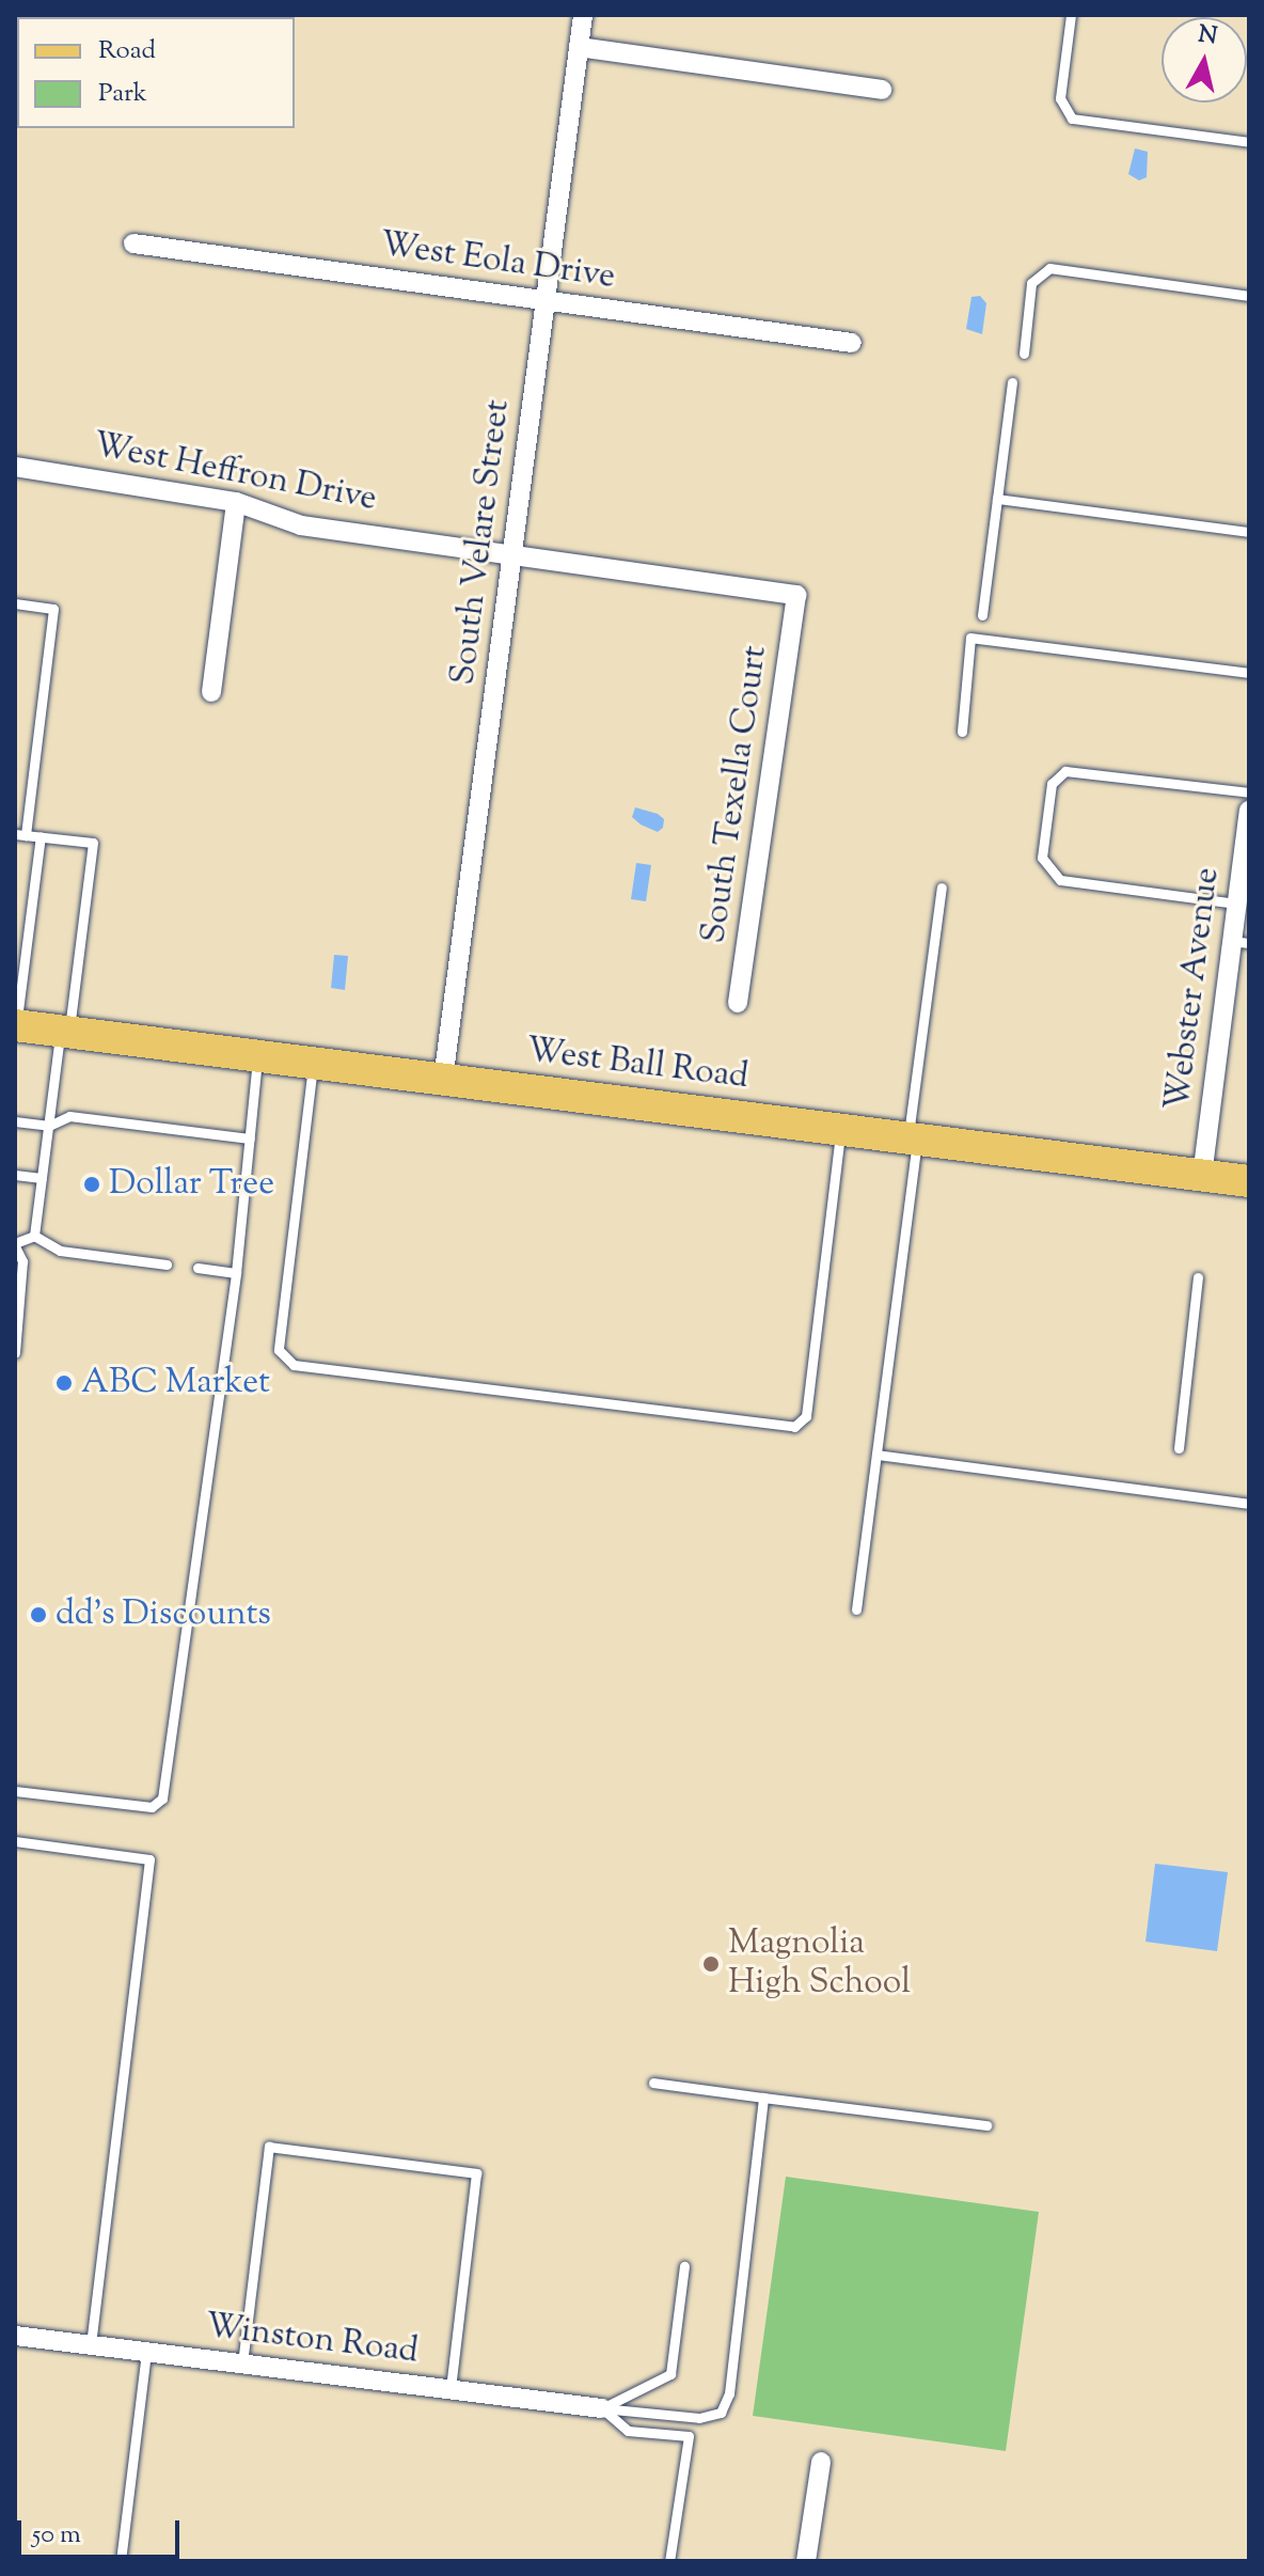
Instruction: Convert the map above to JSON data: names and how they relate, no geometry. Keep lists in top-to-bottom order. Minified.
{"streets":{"main road":["West Ball Road"],"street":["West Eola Drive","West Heffron Drive","South Velare Street","South Texella Court","Webster Avenue","Winston Road"]},"crossings":[["West Eola Drive","South Velare Street"],["West Heffron Drive","South Velare Street"],["West Heffron Drive","South Texella Court"],["South Velare Street","West Ball Road"],["Webster Avenue","West Ball Road"]],"places":["Dollar Tree","ABC Market","dd's Discounts","Magnolia High School"],"legend":["Road","Park"],"scale_bar":"50 m","north":"top"}
